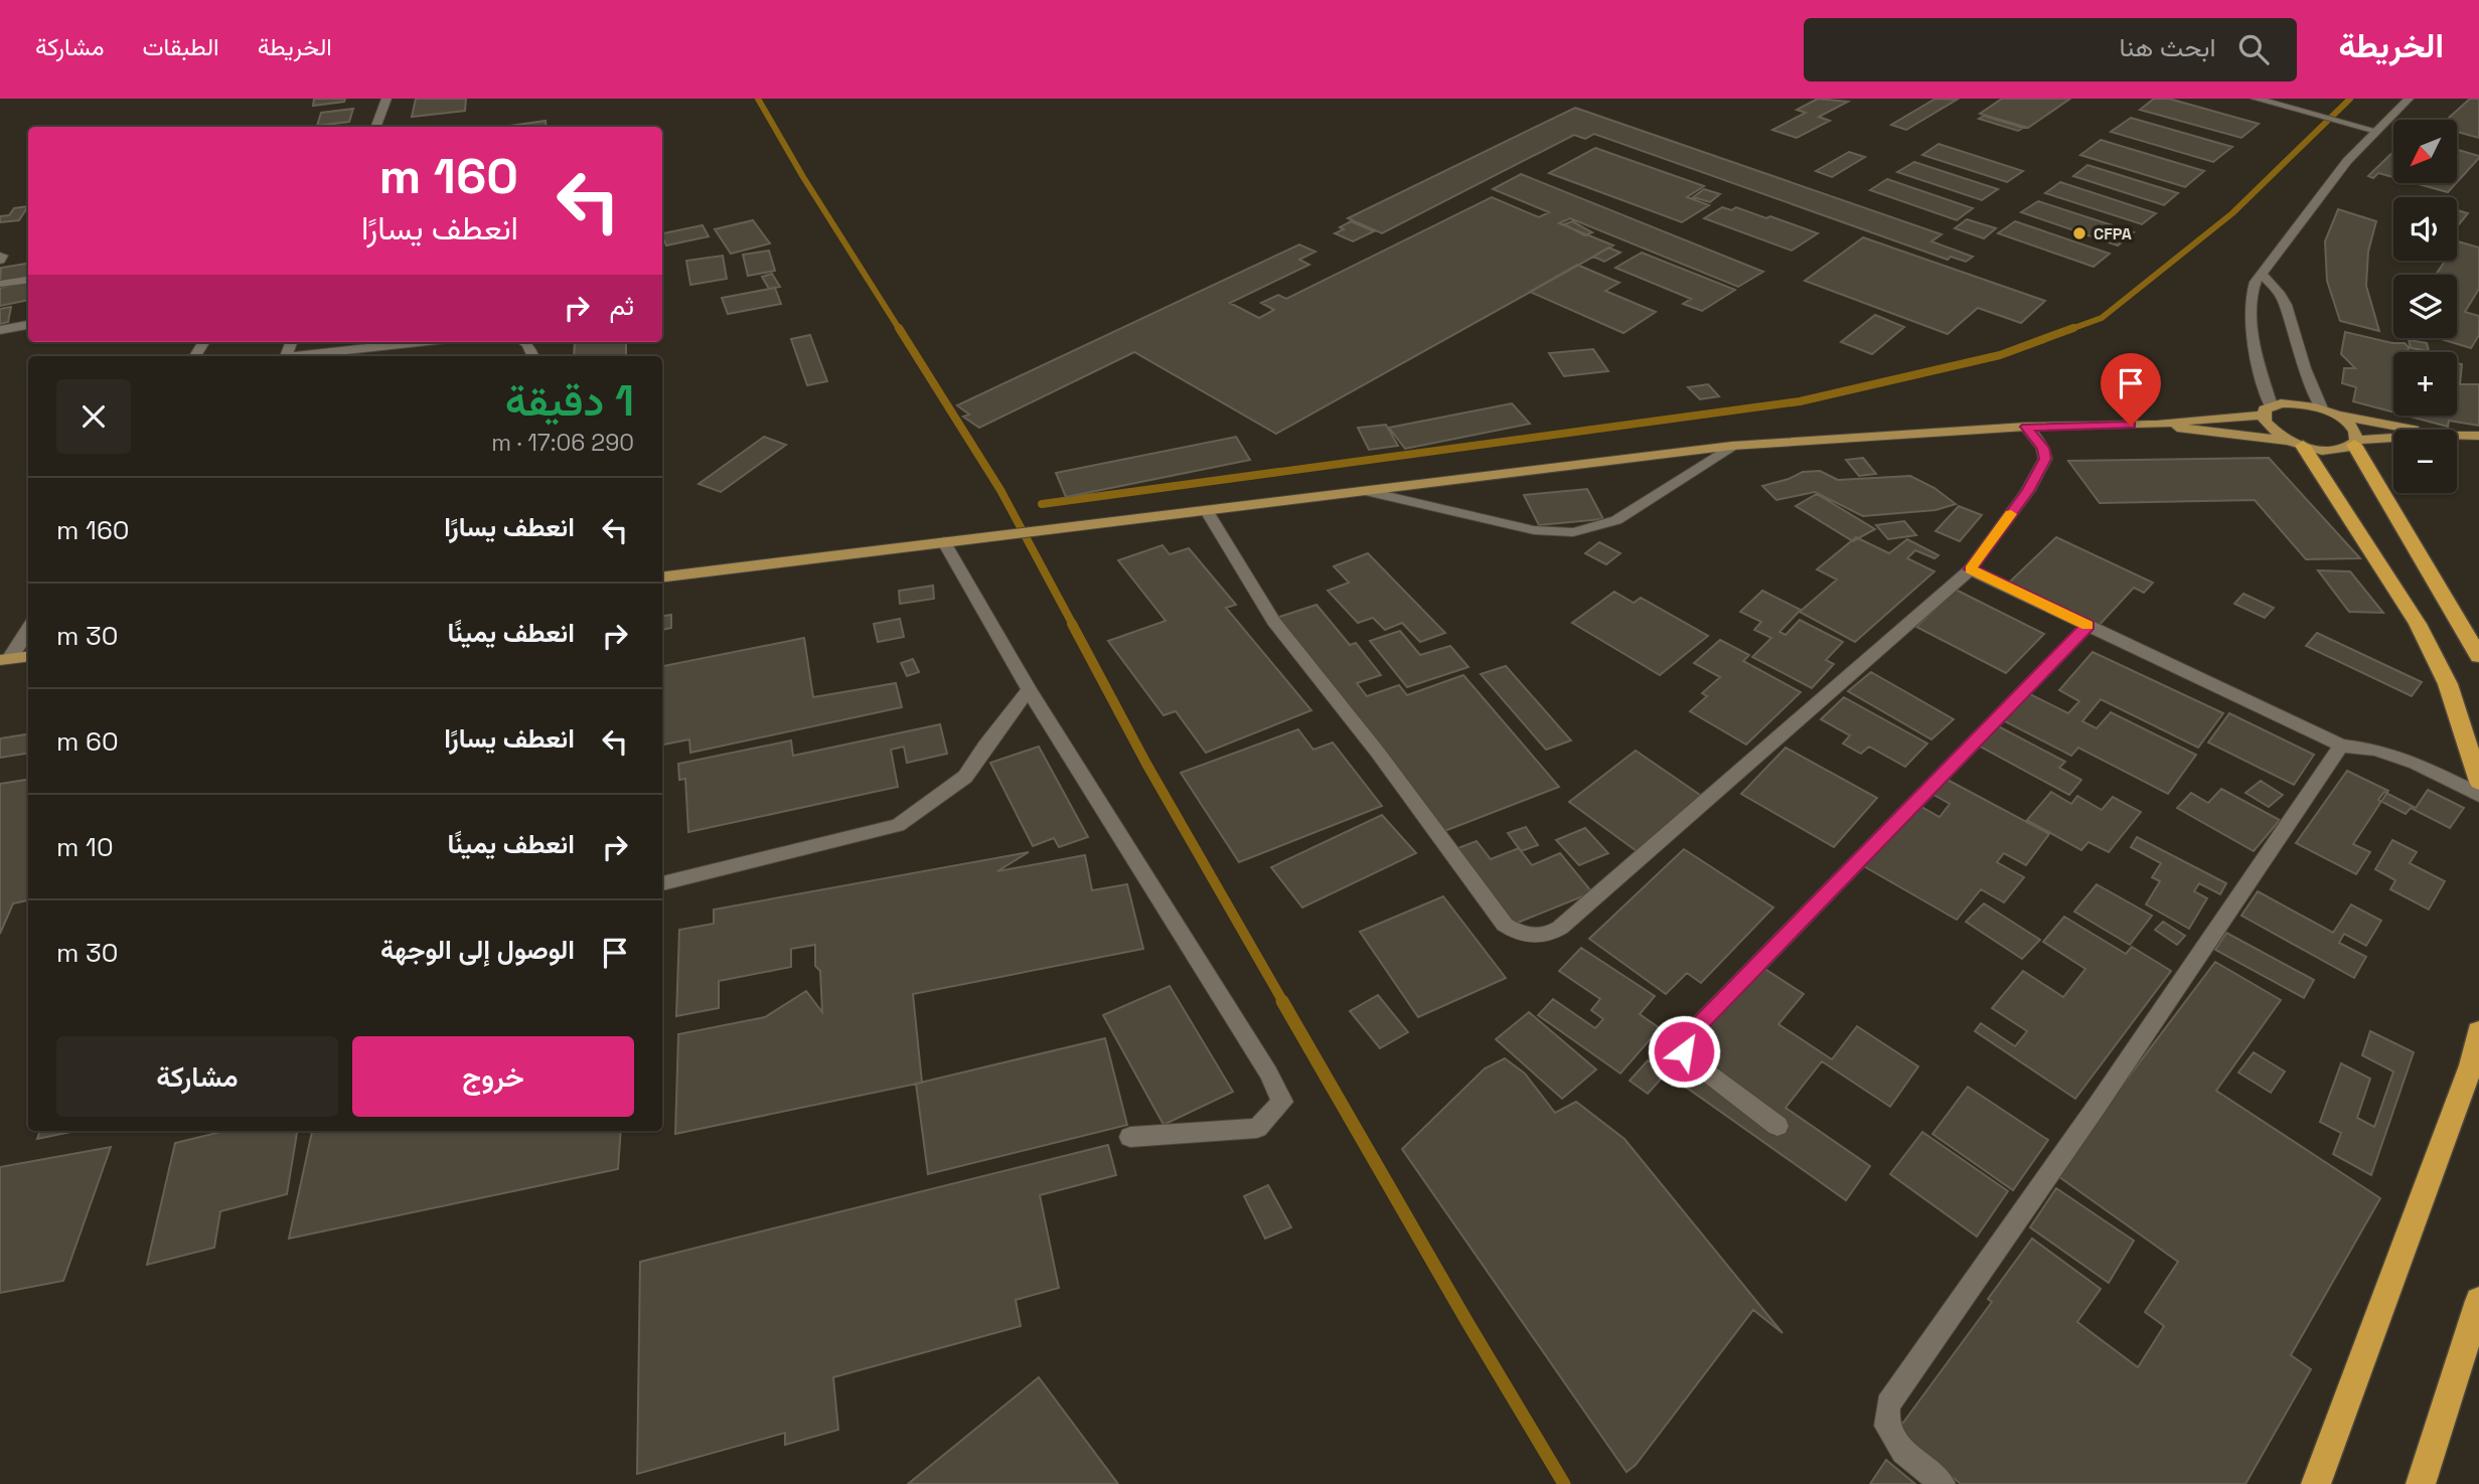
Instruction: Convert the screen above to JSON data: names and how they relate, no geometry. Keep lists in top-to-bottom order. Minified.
{"places":["CFPA"],"north":"bottom left","page":{"header":"الخريطة","search":"ابحث هنا","nav":["الخريطة","الطبقات","مشاركة"],"map_buttons":["+","−"],"turn":["160 m","انعطف يسارًا"],"then":"ثم","heading":["1 دقيقة","290 m · 17:06"],"list":[{"name":"انعطف يسارًا","value":"160 m"},{"name":"انعطف يمينًا","value":"30 m"},{"name":"انعطف يسارًا","value":"60 m"},{"name":"انعطف يمينًا","value":"10 m"},{"name":"الوصول إلى الوجهة","value":"30 m"}],"buttons":["خروج","مشاركة"]}}
